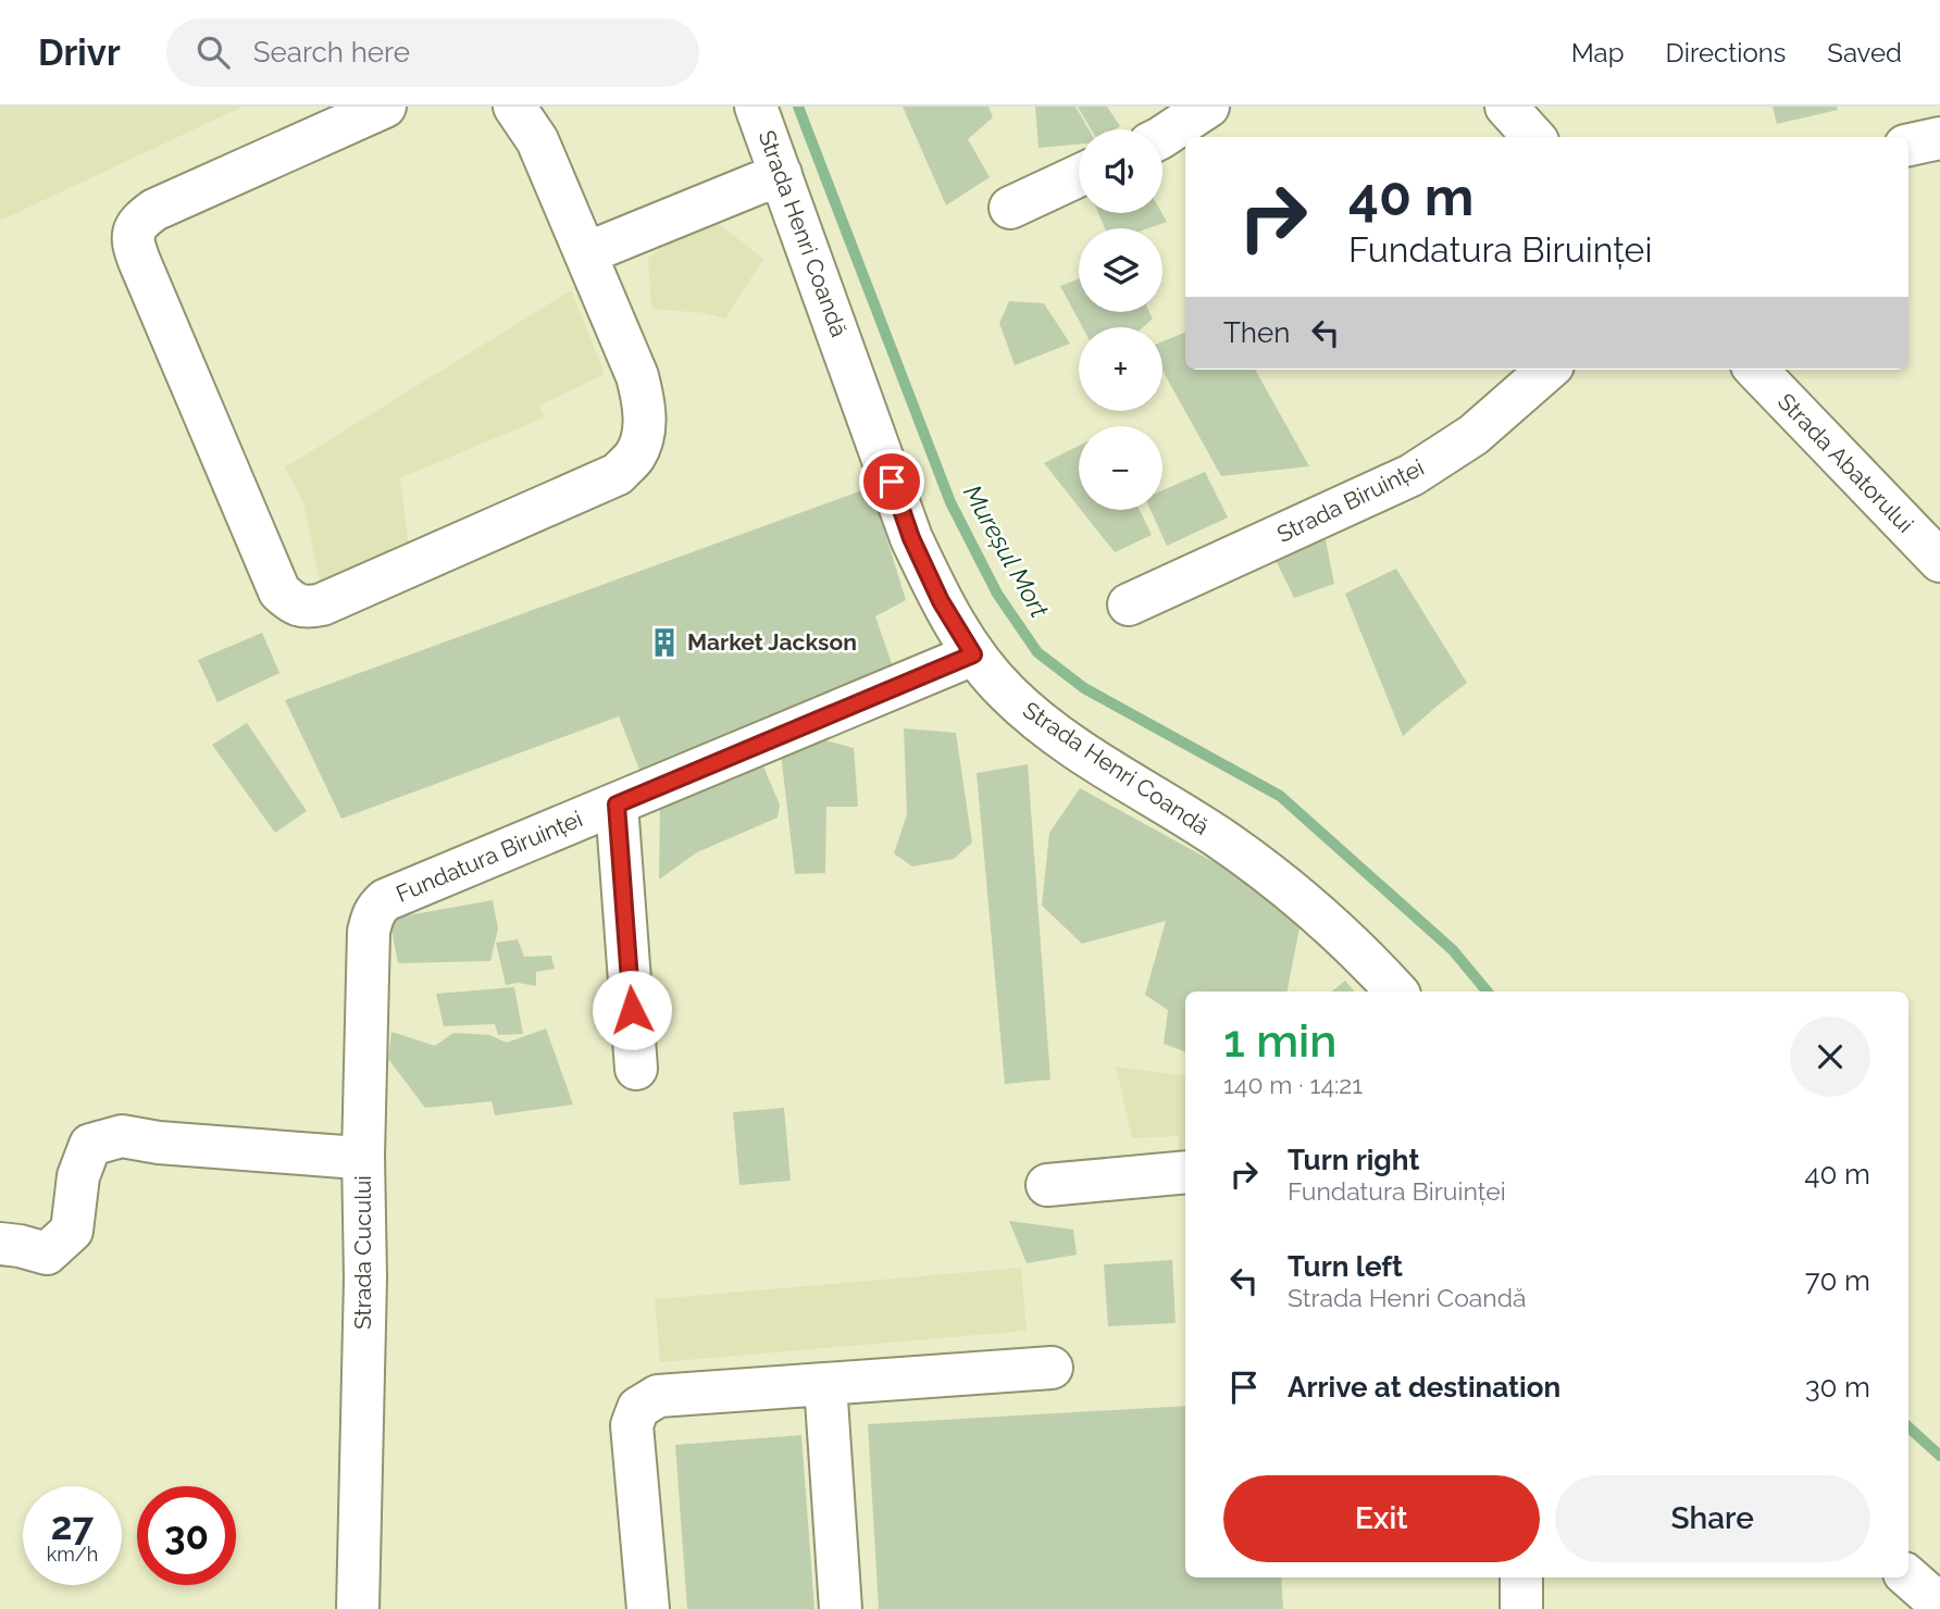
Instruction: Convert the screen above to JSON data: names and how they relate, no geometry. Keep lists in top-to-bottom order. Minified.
{"streets":{"street":["Strada Henri Coandă","Strada Abatorului","Strada Biruinței","Fundatura Biruinței","Strada Cucului"]},"crossings":[["Strada Henri Coandă","Fundatura Biruinței"],["Fundatura Biruinței","Strada Cucului"]],"water":["Mureșul Mort"],"places":{"building":["Market Jackson"]},"page":{"header":"Drivr","search":"Search here","nav":["Map","Directions","Saved"],"map_buttons":["+","−"],"turn":["40 m","Fundatura Biruinței"],"then":"Then","heading":["1 min","140 m · 14:21"],"list":[{"name":"Turn right","note":"Fundatura Biruinței","value":"40 m"},{"name":"Turn left","note":"Strada Henri Coandă","value":"70 m"},{"name":"Arrive at destination","value":"30 m"}],"buttons":["Exit","Share"],"speed":"27 km/h","limit":"30"}}
